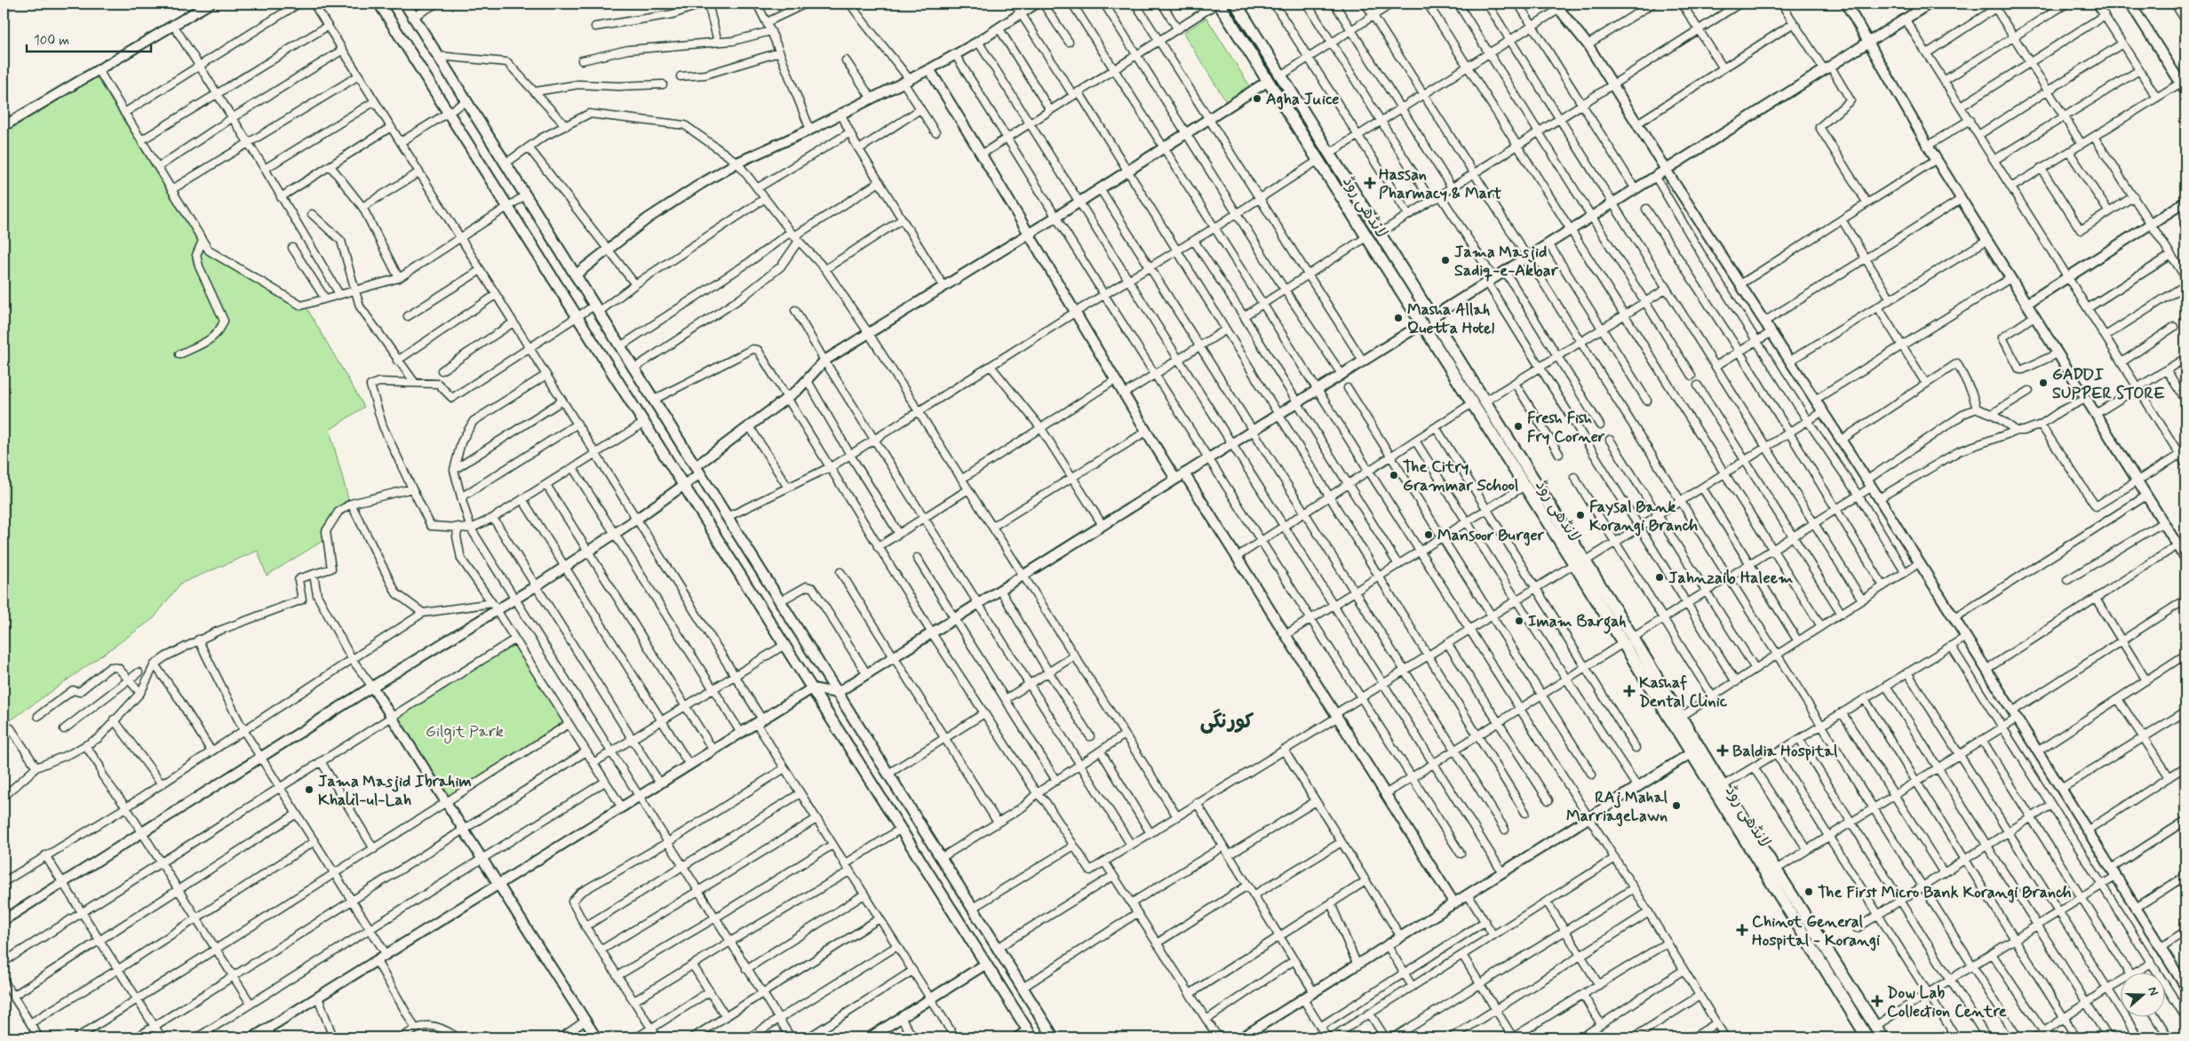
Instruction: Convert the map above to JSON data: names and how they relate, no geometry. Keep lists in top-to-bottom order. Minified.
{"streets":{"main road":["لانڈھی روڈ"]},"districts":["کورنگی"],"parks":["Gilgit Park"],"places":{"other":["Agha Juice","Jama Masjid Sadiq-e-Akbar","Masha Allah Quetta Hotel","GADDI SUPPER STORE","Fresh Fish Fry Corner","The Citry Grammar School","Faysal Bank Korangi Branch","Mansoor Burger","Jahnzaib Haleem","Imam Bargah","Jama Masjid Ibrahim Khalil-ul-Lah","RAj Mahal MarriageLawn","The First Micro Bank Korangi Branch"],"health":["Hassan Pharmacy & Mart","Kashaf Dental Clinic","Baldia Hospital","Chinot General Hospital - Korangi","Dow Lab Collection Centre"]},"scale_bar":"100 m","north":"right"}
